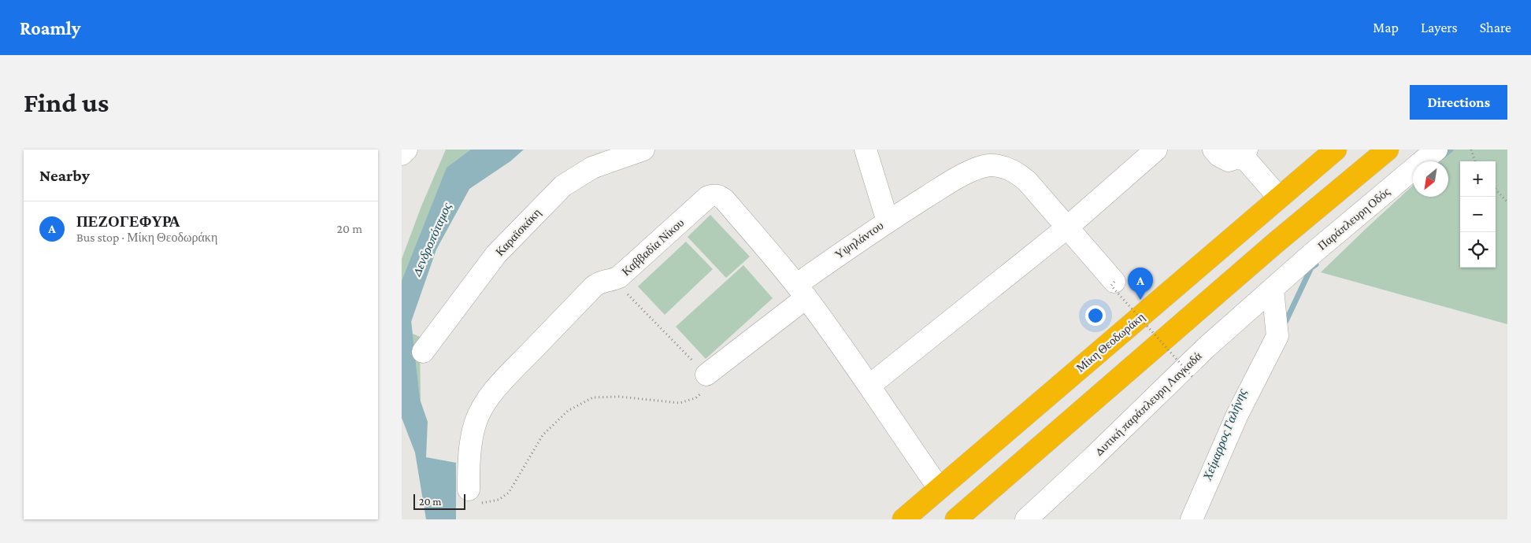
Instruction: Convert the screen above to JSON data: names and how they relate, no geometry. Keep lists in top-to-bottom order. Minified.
{"streets":{"highway":["Μίκη Θεοδωράκη"],"street":["Παράπλευρη Οδός","Καραϊσκάκη","Υψηλάντου","Καββαδία Νίκου","Δυτική παράπλευρη Λαγκαδά"]},"crossings":[["Παράπλευρη Οδός","Δυτική παράπλευρη Λαγκαδά"],["Υψηλάντου","Καββαδία Νίκου"]],"water":["Δενδροπόταμος","Χείμαρρος Γαλήνης"],"scale_bar":"20 m","north":"bottom left","page":{"header":"Roamly","nav":["Map","Layers","Share"],"buttons":"Directions","title":"Find us","heading":"Nearby","map_buttons":["+","−"],"list":[{"mark":"A","name":"ΠΕΖΟΓΕΦΥΡΑ","note":"Bus stop · Μίκη Θεοδωράκη","value":"20 m"}],"pins":"A","scale":"20 m"}}
